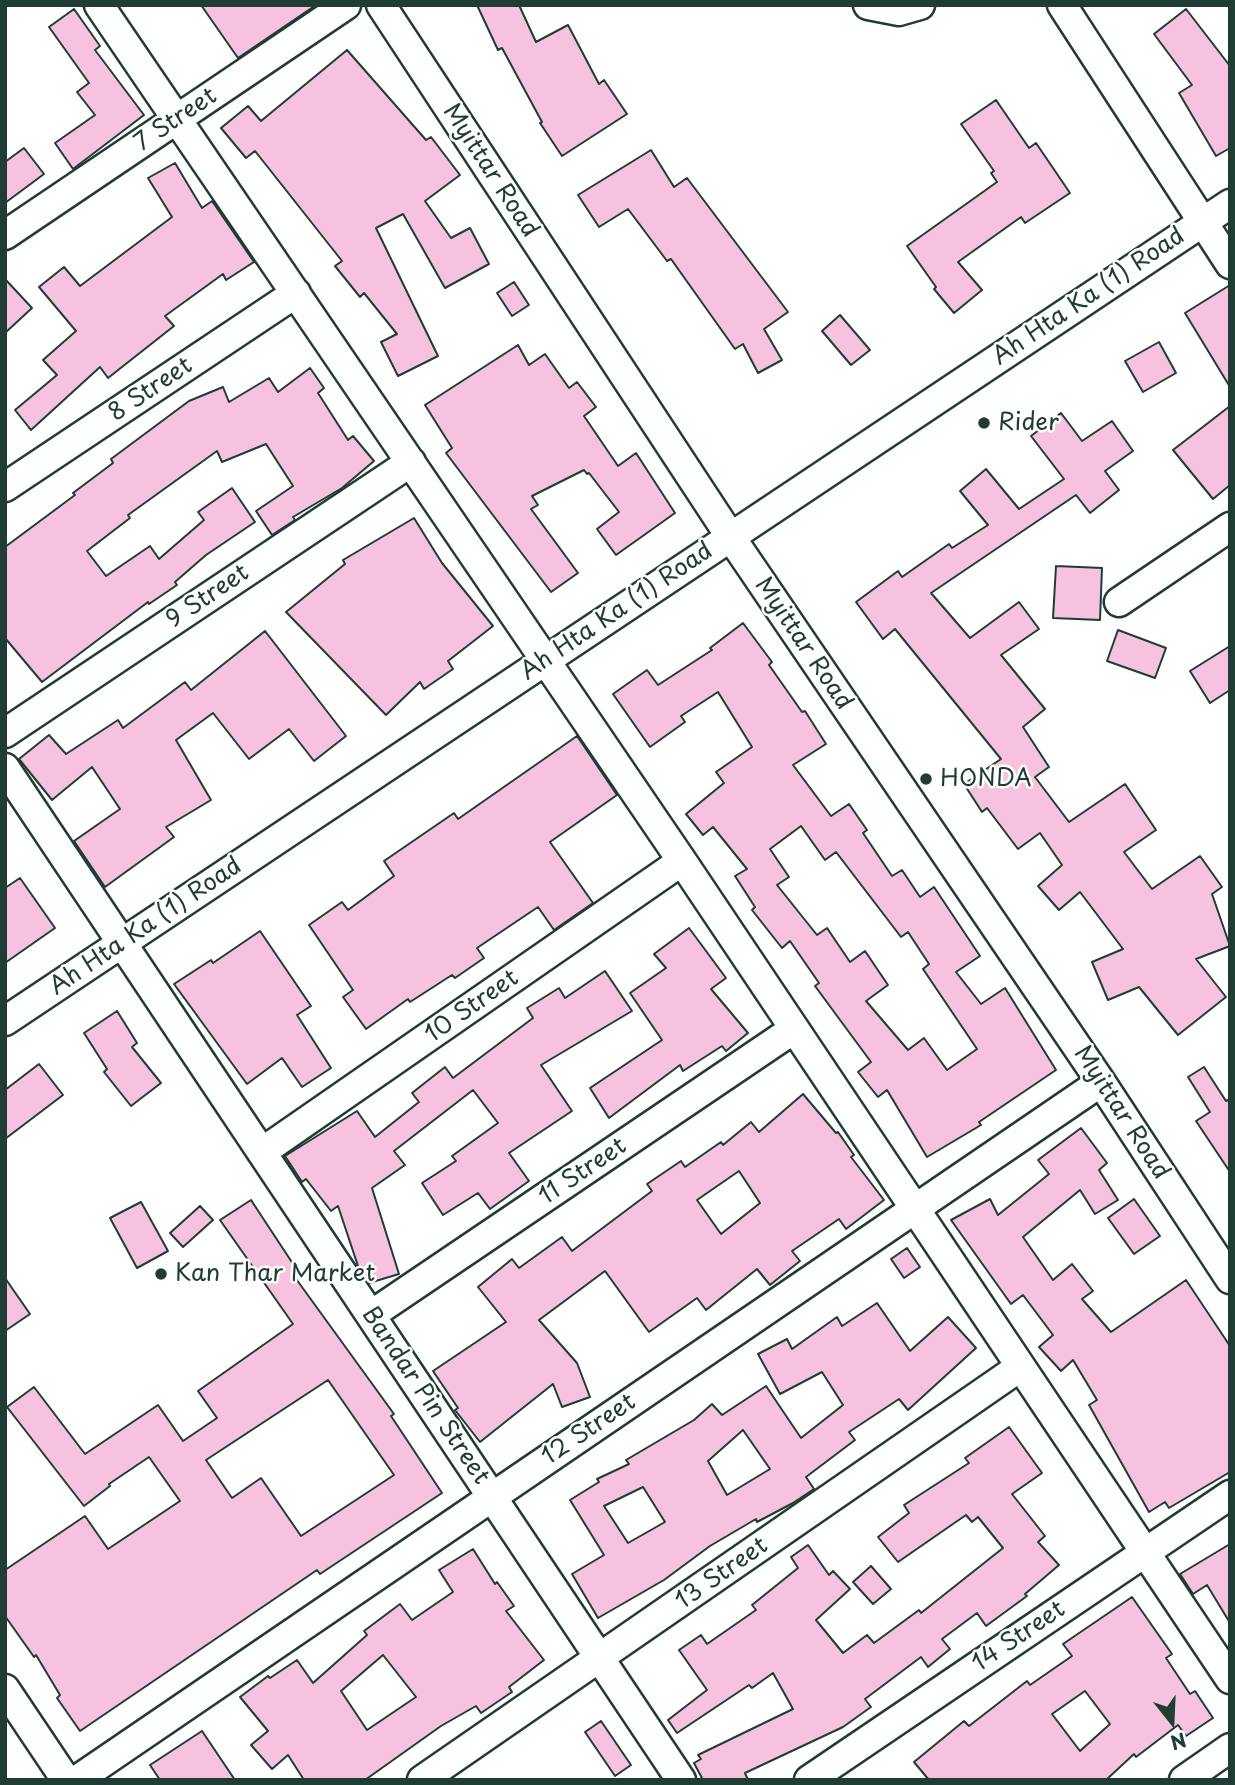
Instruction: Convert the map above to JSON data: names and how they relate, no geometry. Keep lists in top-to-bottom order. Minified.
{"streets":{"street":["7 Street","Myittar Road","Ah Hta Ka (1) Road","8 Street","9 Street","10 Street","11 Street","Bandar Pin Street","12 Street","13 Street","14 Street"]},"crossings":[["Myittar Road","Ah Hta Ka (1) Road"],["Myittar Road","12 Street"],["Ah Hta Ka (1) Road","Bandar Pin Street"],["10 Street","Bandar Pin Street"],["11 Street","Bandar Pin Street"],["Bandar Pin Street","12 Street"],["Bandar Pin Street","13 Street"]],"places":["Rider","HONDA","Kan Thar Market"],"north":"bottom"}
